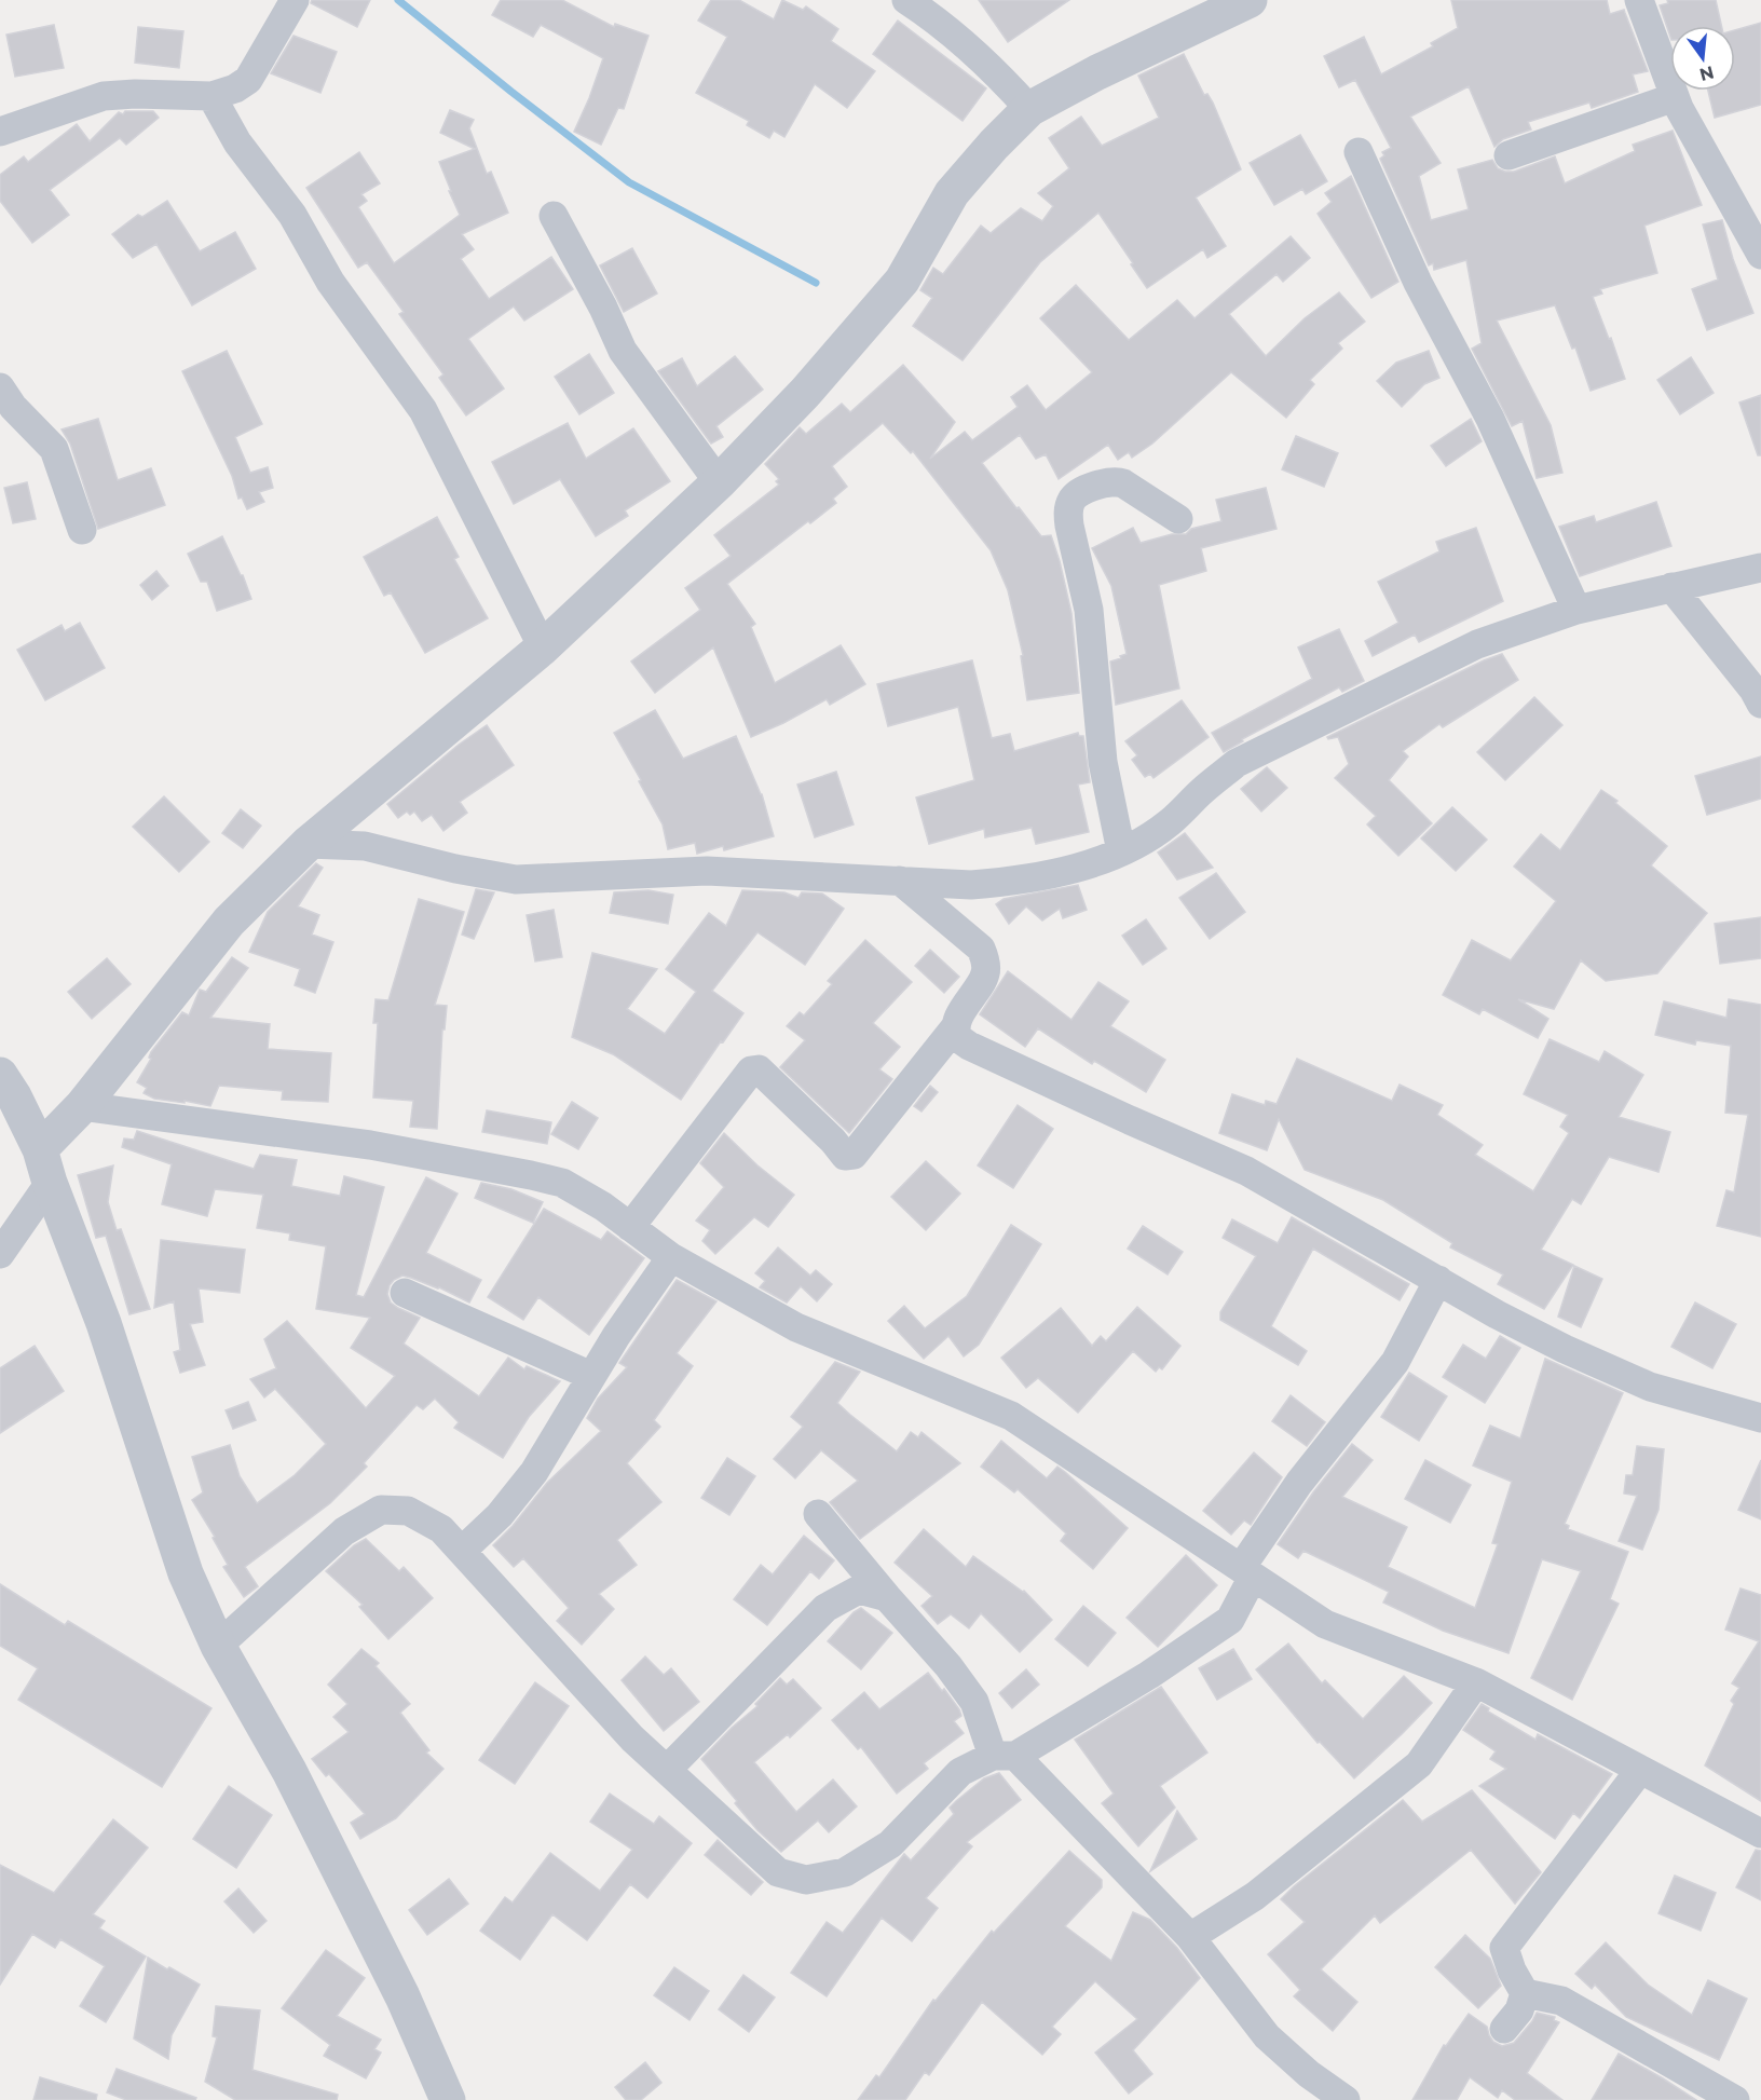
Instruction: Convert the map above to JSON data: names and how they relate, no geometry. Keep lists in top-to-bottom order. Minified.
{"north":"bottom"}
